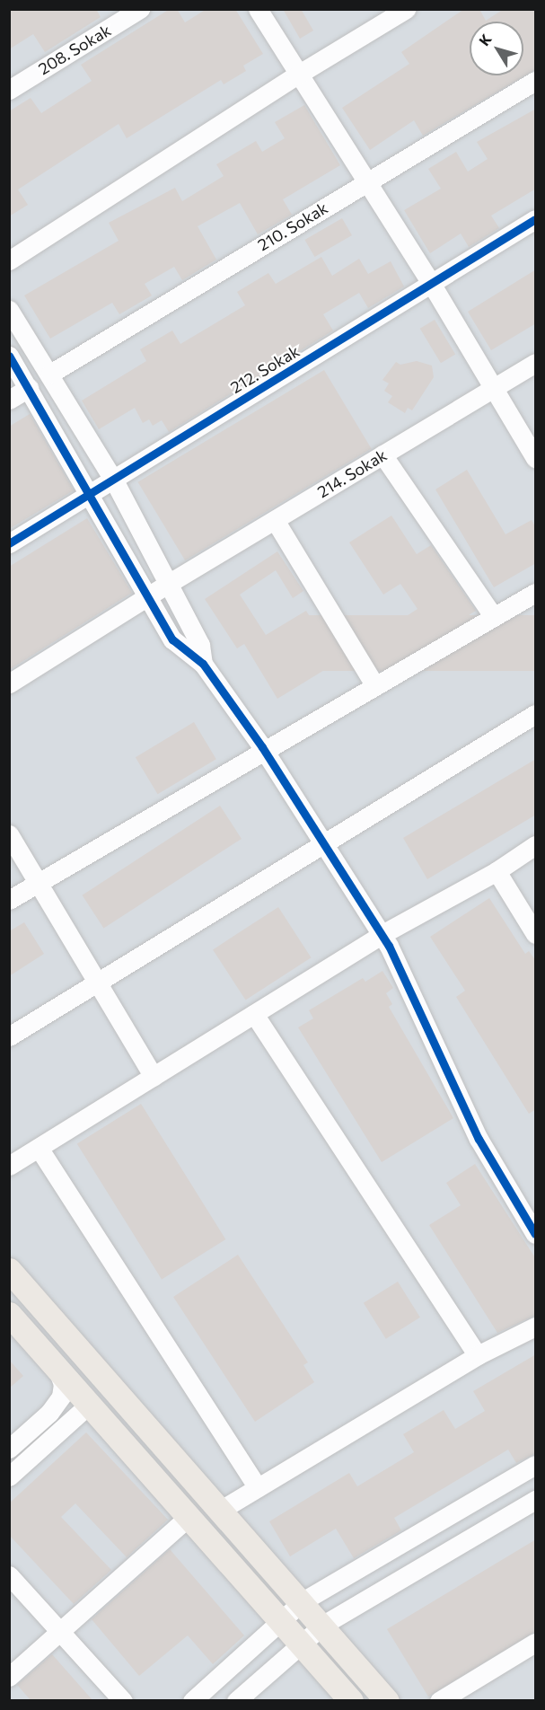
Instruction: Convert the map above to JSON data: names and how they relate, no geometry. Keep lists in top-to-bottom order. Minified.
{"streets":{"street":["208. Sokak","210. Sokak","212. Sokak","214. Sokak"]},"north":"top left"}
